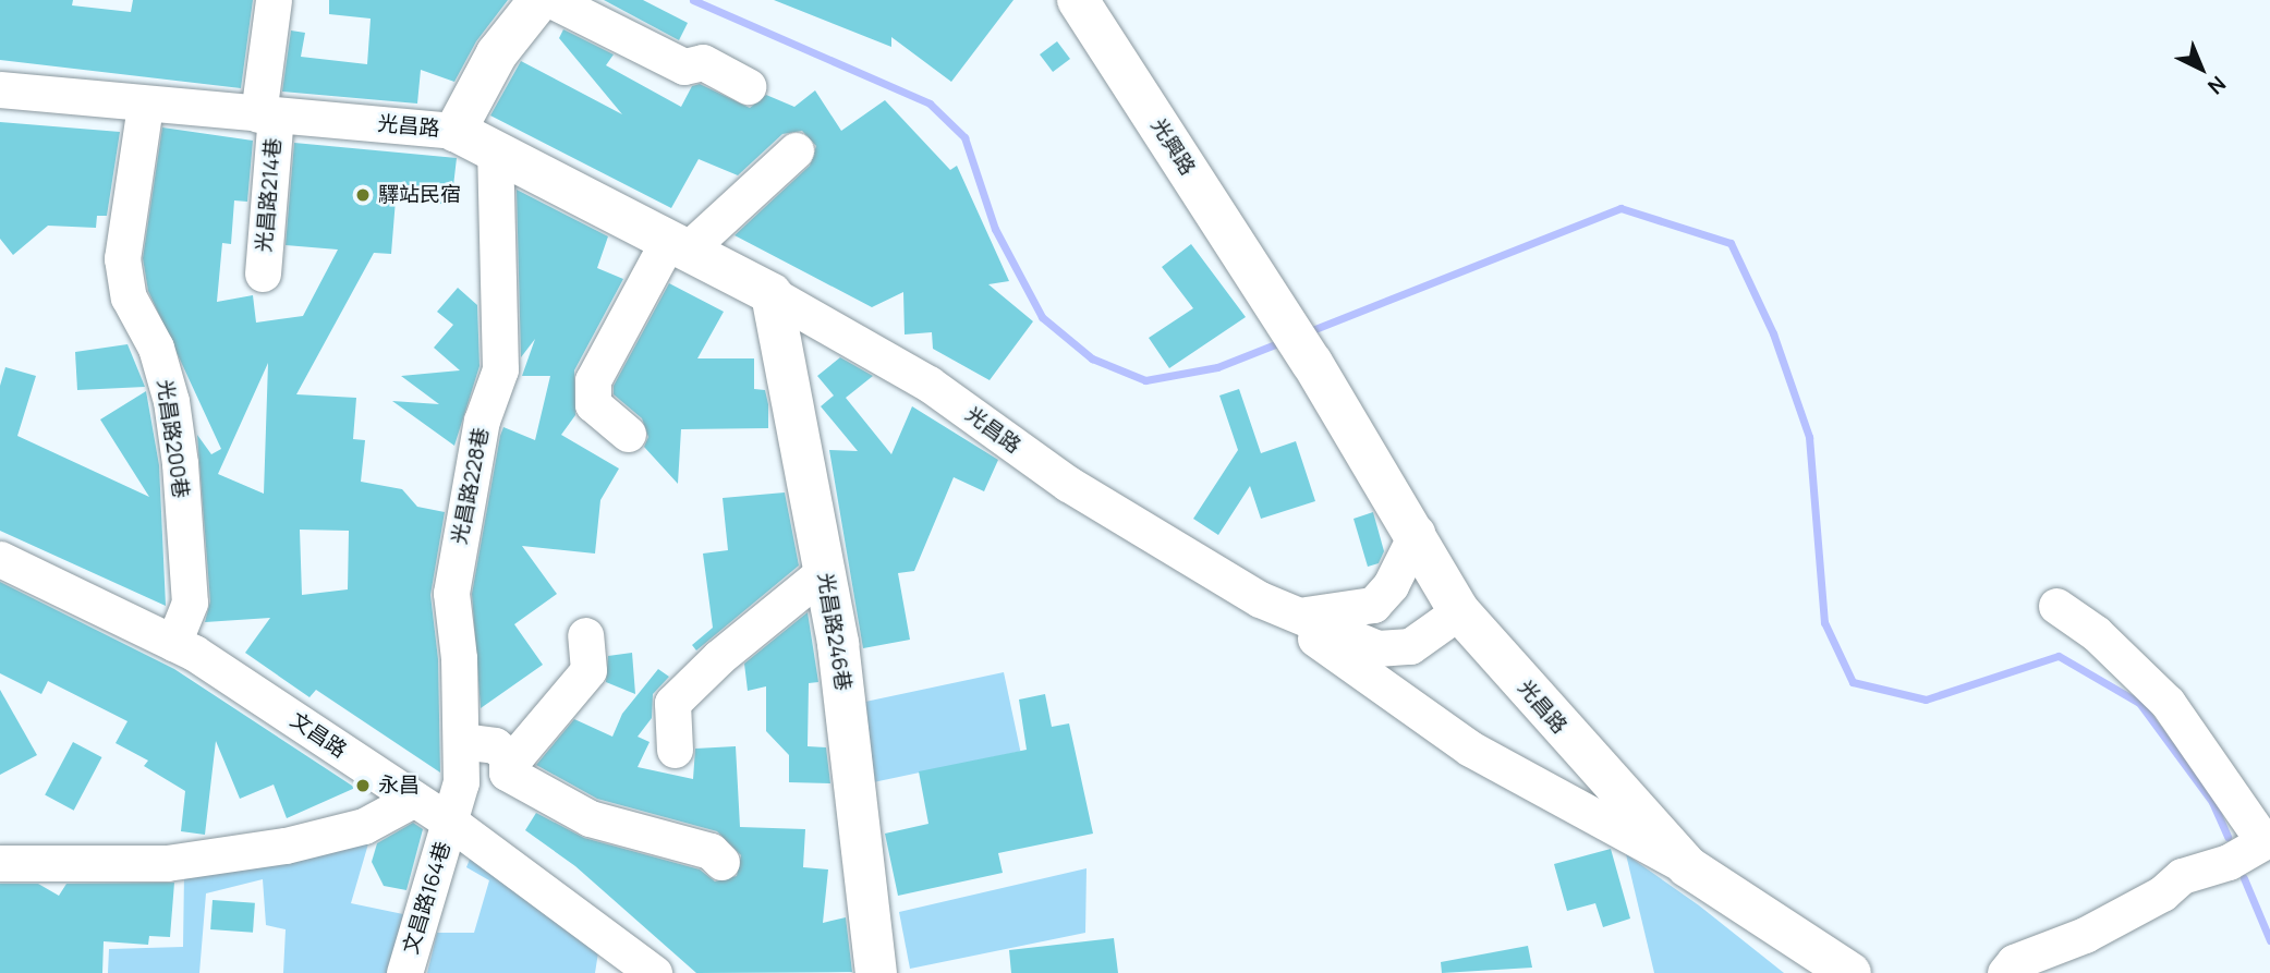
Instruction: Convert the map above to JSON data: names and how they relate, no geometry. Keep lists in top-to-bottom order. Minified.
{"streets":{"main road":["光昌路","光興路","光昌路246巷"],"street":["光昌路214巷","光昌路200巷","光昌路228巷","文昌路","文昌路164巷"]},"crossings":[["光昌路","光昌路214巷"],["光昌路","光昌路200巷"],["光昌路","光昌路228巷"],["光昌路","光昌路246巷"],["光昌路200巷","文昌路"],["光昌路228巷","文昌路"],["光昌路228巷","文昌路164巷"],["文昌路","文昌路164巷"]],"places":["驛站民宿","永昌"],"north":"bottom right"}
